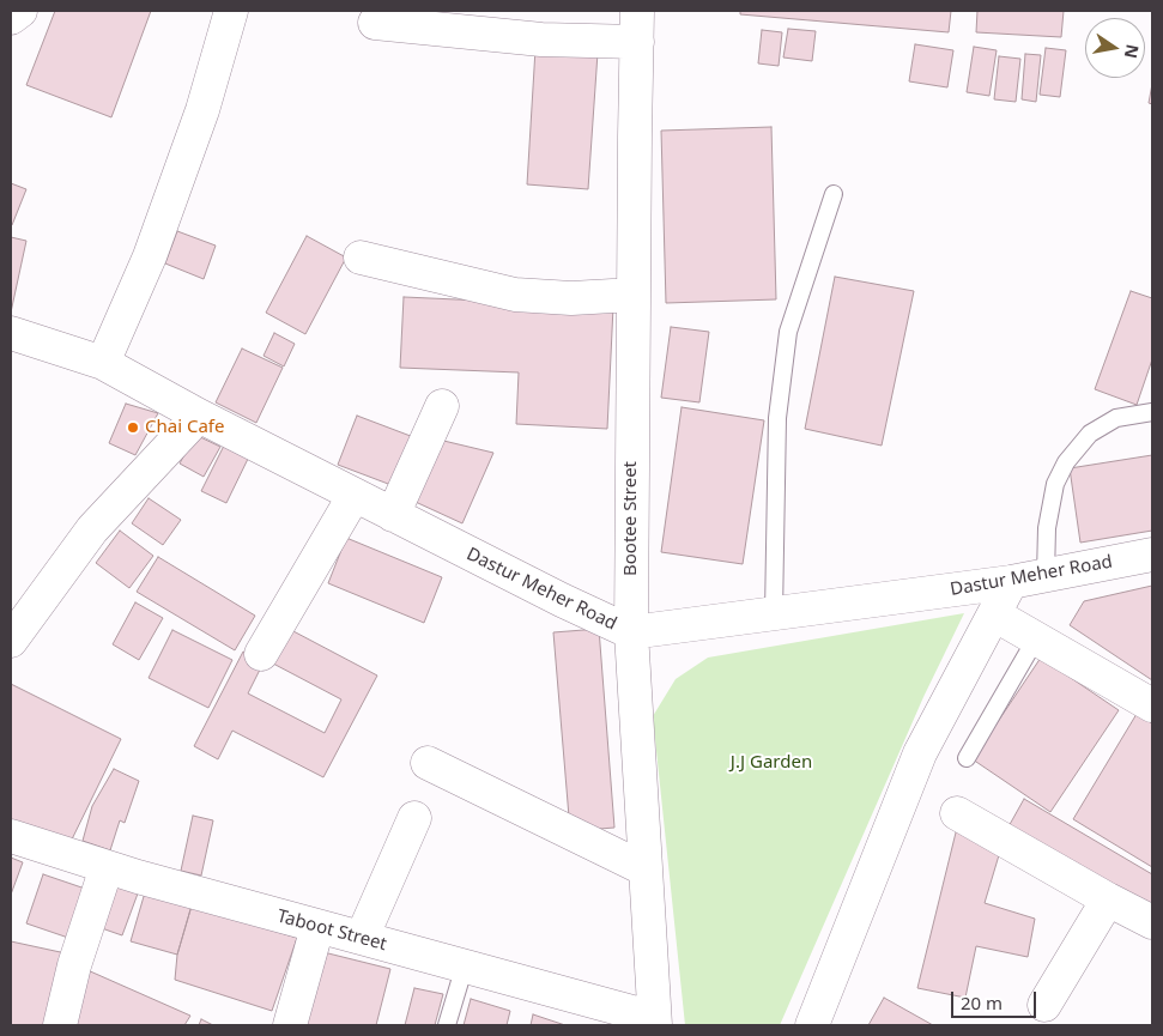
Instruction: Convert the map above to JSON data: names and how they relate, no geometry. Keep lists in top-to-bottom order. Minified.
{"streets":{"street":["Bootee Street","Dastur Meher Road","Taboot Street"]},"crossings":[["Bootee Street","Dastur Meher Road"],["Bootee Street","Taboot Street"]],"parks":["J.J Garden"],"places":["Chai Cafe"],"scale_bar":"20 m","north":"right"}
